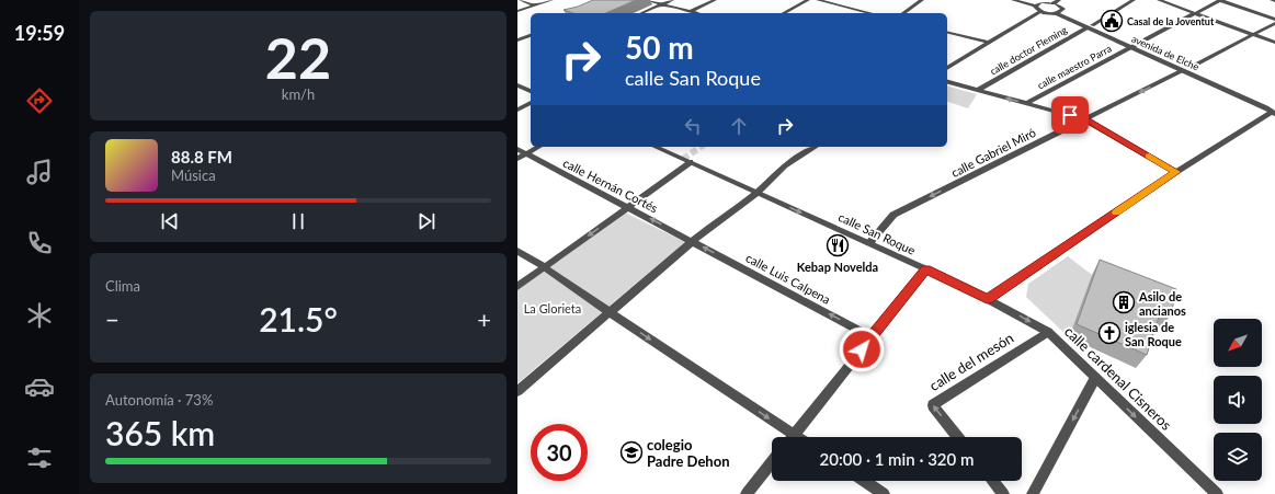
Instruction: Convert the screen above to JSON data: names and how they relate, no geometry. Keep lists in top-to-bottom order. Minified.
{"streets":{"street":["calle doctor Fleming","avenida de Elche","calle maestro Parra","calle Gabriel Miró","calle Hernán Cortés","calle San Roque","calle Luis Calpena","calle del mesón","calle cardenal Cisneros"]},"crossings":[["calle doctor Fleming","avenida de Elche"],["avenida de Elche","calle maestro Parra"],["avenida de Elche","calle Gabriel Miró"],["calle Gabriel Miró","calle San Roque"],["calle Hernán Cortés","calle Luis Calpena"],["calle San Roque","calle cardenal Cisneros"],["calle del mesón","calle cardenal Cisneros"]],"one_way":["calle Gabriel Miró","calle Hernán Cortés","calle Luis Calpena","calle cardenal Cisneros"],"parks":["La Glorieta"],"places":{"public building":["Casal de la Joventut"],"restaurant":["Kebap Novelda"],"building":["Asilo de ancianos"],"church":["iglesia de San Roque"],"school or university":["colegio Padre Dehon"]},"north":"bottom left","page":{"tabs":"19:59","tile":[["22","km/h"],"Clima",["Autonomía · 73%","365 km"]],"turn":["50 m","calle San Roque"],"song":["88.8 FM","Música"],"heat":["−","21.5°","+"],"limit":"30","trip":"20:00 · 1 min · 320 m"}}
